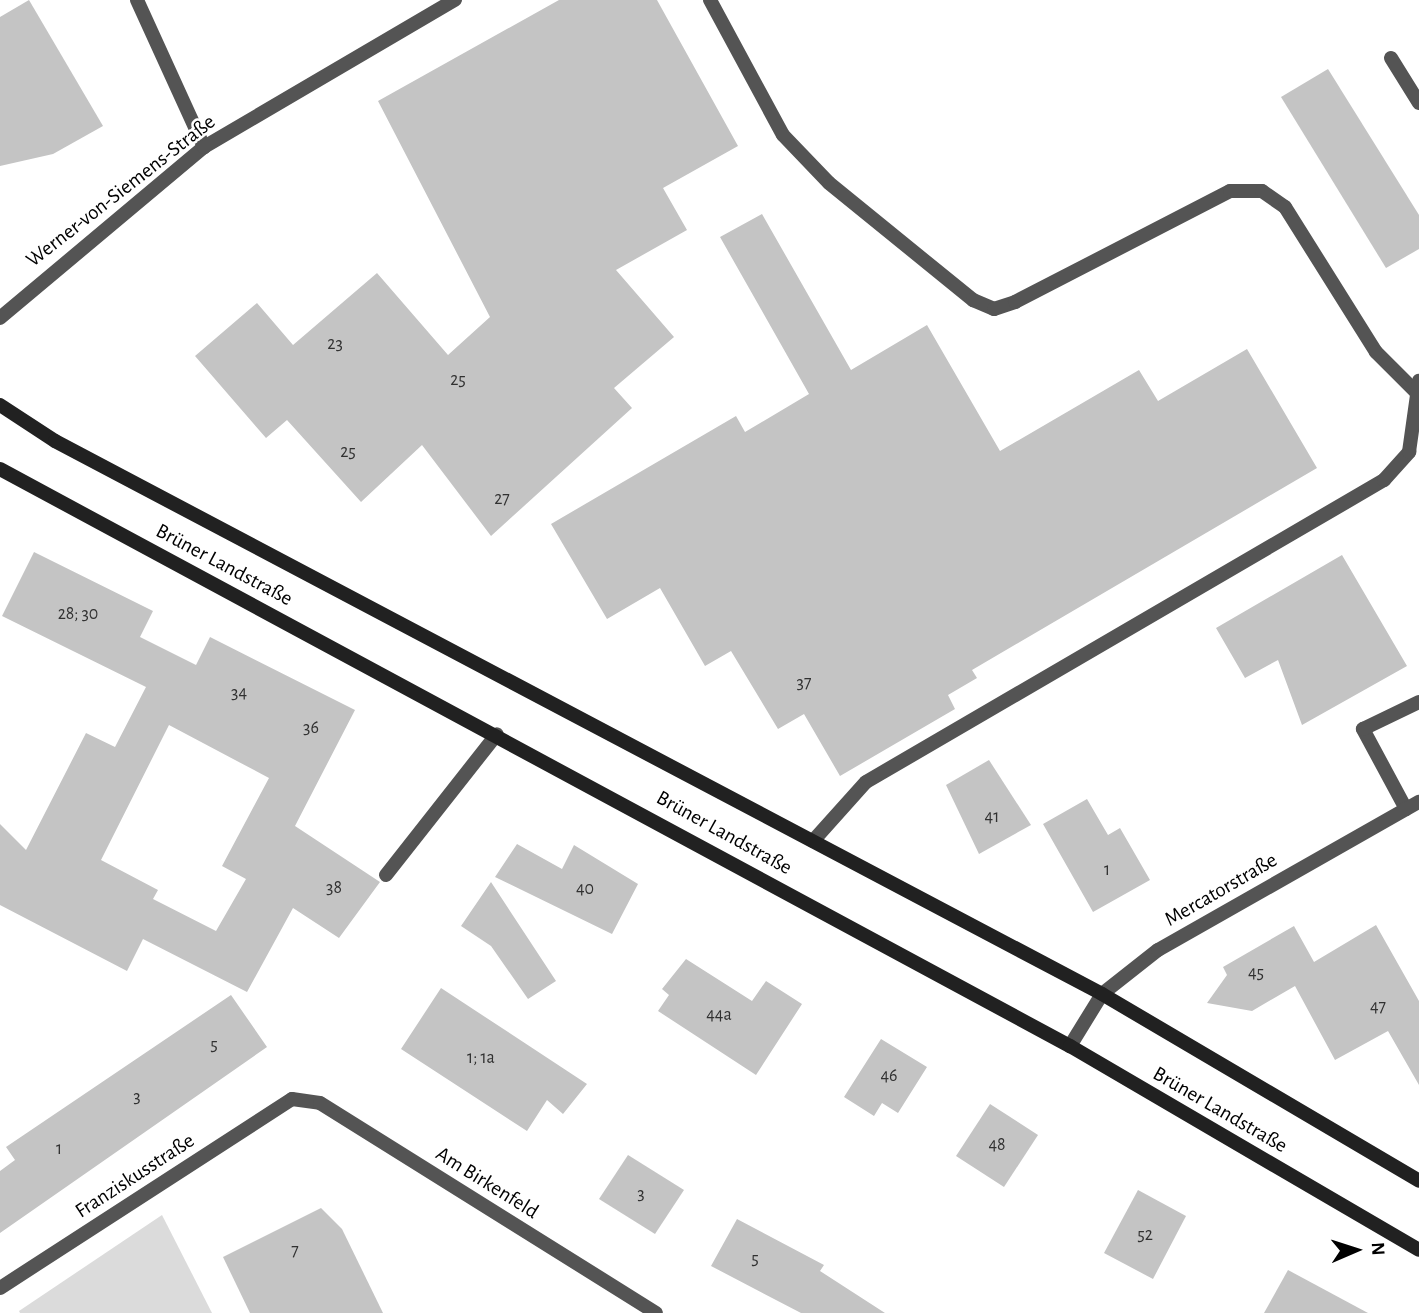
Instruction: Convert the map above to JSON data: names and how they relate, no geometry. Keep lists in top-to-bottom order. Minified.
{"streets":{"main road":["Brüner Landstraße"],"street":["Werner-von-Siemens-Straße","Mercatorstraße","Franziskusstraße","Am Birkenfeld"]},"crossings":[["Brüner Landstraße","Mercatorstraße"],["Franziskusstraße","Am Birkenfeld"]],"house_numbers":["23","25","25","27","28; 30","37","34","36","41","1","38","40","45","47","44a","5","1; 1a","46","3","48","1","3","52","7","5"],"north":"right"}
